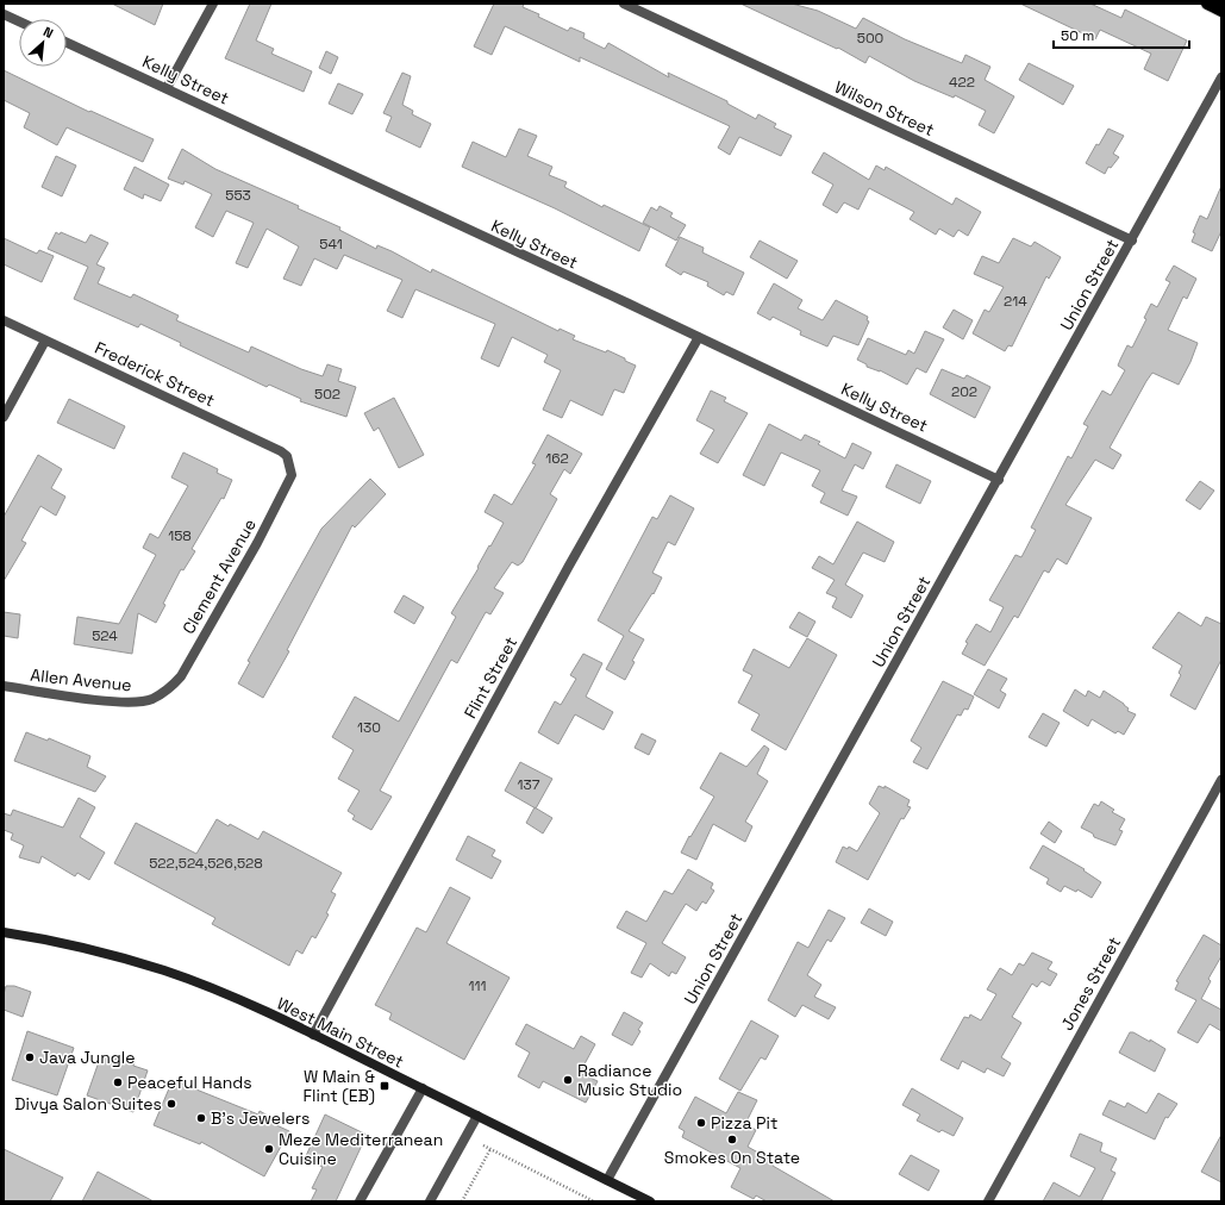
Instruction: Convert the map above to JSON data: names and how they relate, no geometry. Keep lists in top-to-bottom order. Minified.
{"streets":{"main road":["West Main Street"],"street":["Kelly Street","Wilson Street","Union Street","Frederick Street","Clement Avenue","Flint Street","Allen Avenue","Jones Street"]},"crossings":[["Kelly Street","Union Street"],["Kelly Street","Flint Street"],["Wilson Street","Union Street"],["Union Street","West Main Street"],["Frederick Street","Clement Avenue"],["Clement Avenue","Allen Avenue"],["Flint Street","West Main Street"]],"places":{"other":["Java Jungle","Radiance Music Studio","Peaceful Hands","Divya Salon Suites","B's Jewelers","Pizza Pit","Smokes On State","Meze Mediterranean Cuisine"],"transit":["W Main & Flint (EB)"]},"house_numbers":["500","422","553","541","214","202","502","162","158","524","130","137","522,524,526,528","111"],"scale_bar":"50 m","north":"top right"}
